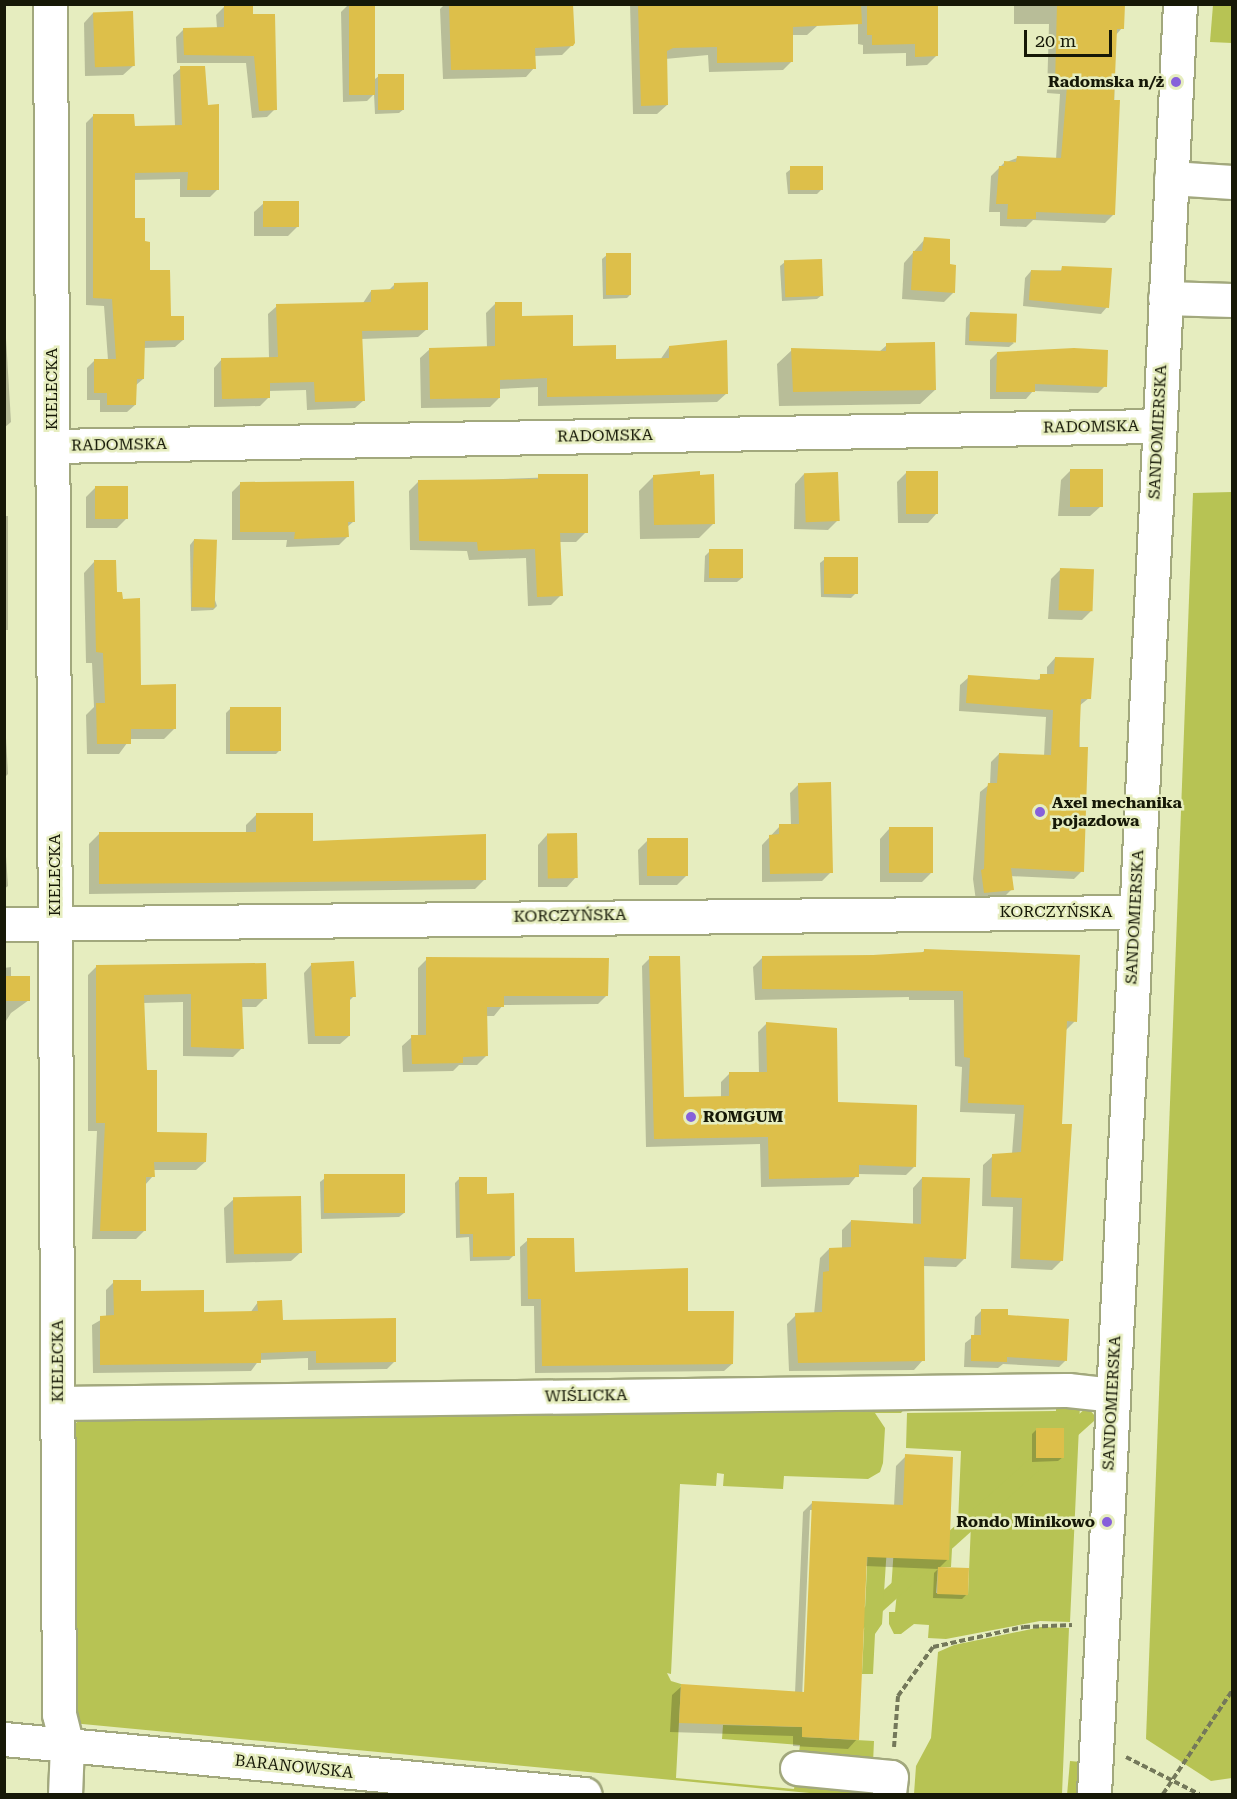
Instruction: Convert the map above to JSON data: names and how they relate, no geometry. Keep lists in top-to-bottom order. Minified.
{"streets":{"street":["KIELECKA","RADOMSKA","SANDOMIERSKA","KORCZYŃSKA","WIŚLICKA","BARANOWSKA"]},"crossings":[["KIELECKA","RADOMSKA"],["KIELECKA","KORCZYŃSKA"],["KIELECKA","WIŚLICKA"],["KIELECKA","BARANOWSKA"],["RADOMSKA","SANDOMIERSKA"],["SANDOMIERSKA","KORCZYŃSKA"],["SANDOMIERSKA","WIŚLICKA"]],"places":["Radomska n/ż","Axel mechanika pojazdowa","ROMGUM","Rondo Minikowo"],"scale_bar":"20 m"}
